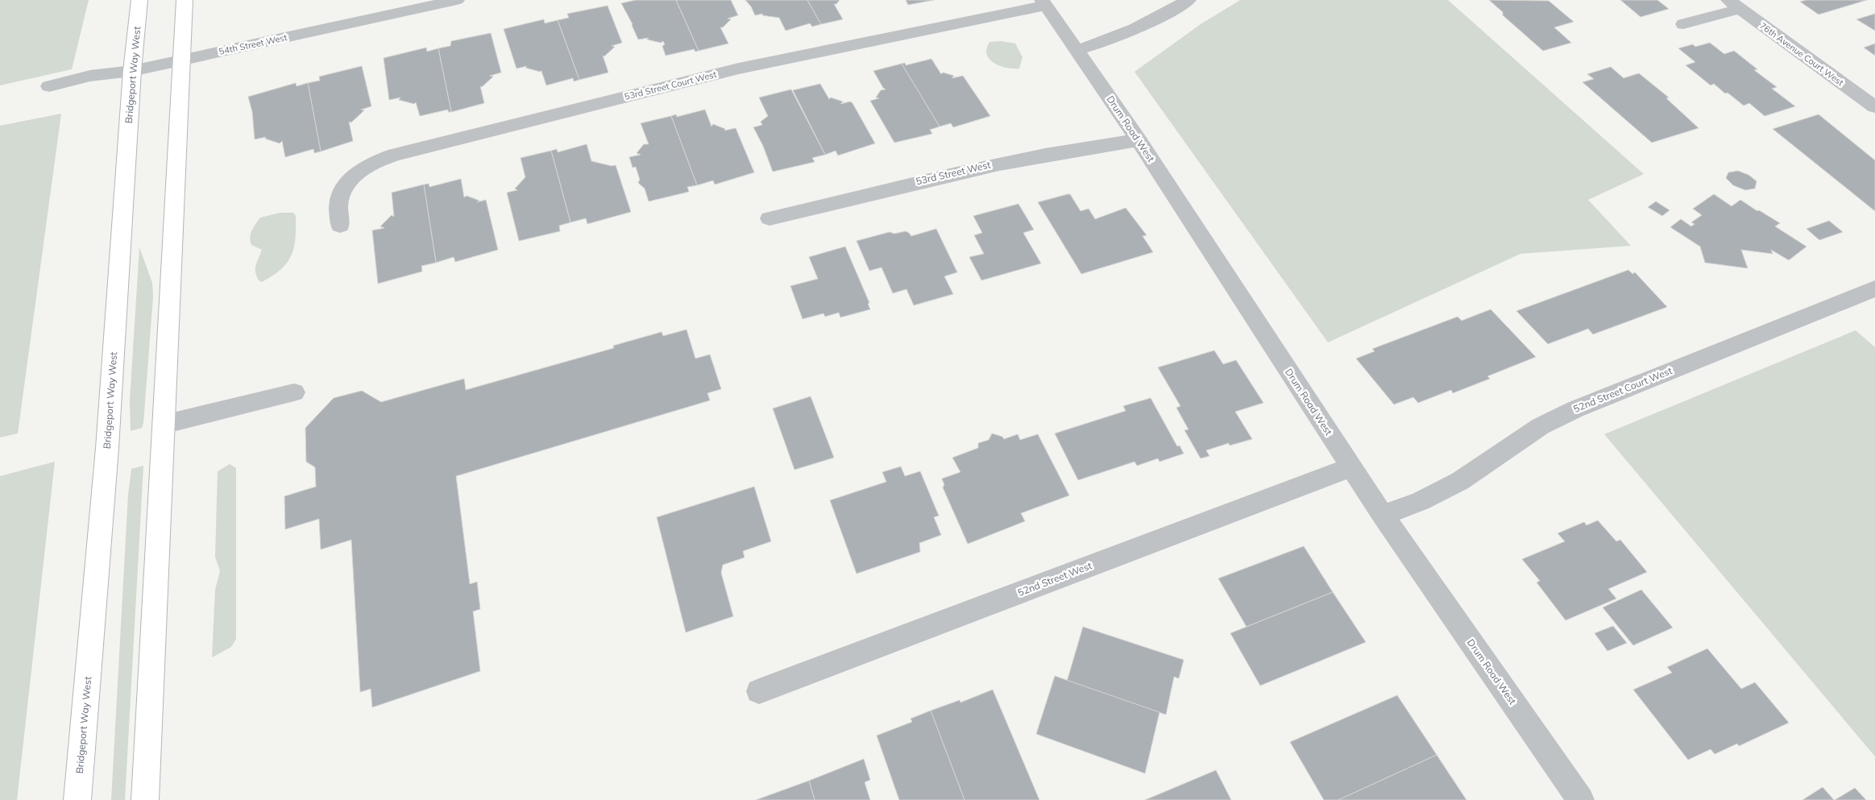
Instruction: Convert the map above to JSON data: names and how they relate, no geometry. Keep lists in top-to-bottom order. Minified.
{"streets":{"main road":["Bridgeport Way West"],"street":["54th Street West","76th Avenue Court West","53rd Street Court West","Drum Road West","53rd Street West","52nd Street Court West","52nd Street West"]},"crossings":[["54th Street West","Bridgeport Way West"],["53rd Street Court West","Drum Road West"],["Drum Road West","53rd Street West"],["Drum Road West","52nd Street Court West"],["Drum Road West","52nd Street West"]]}
